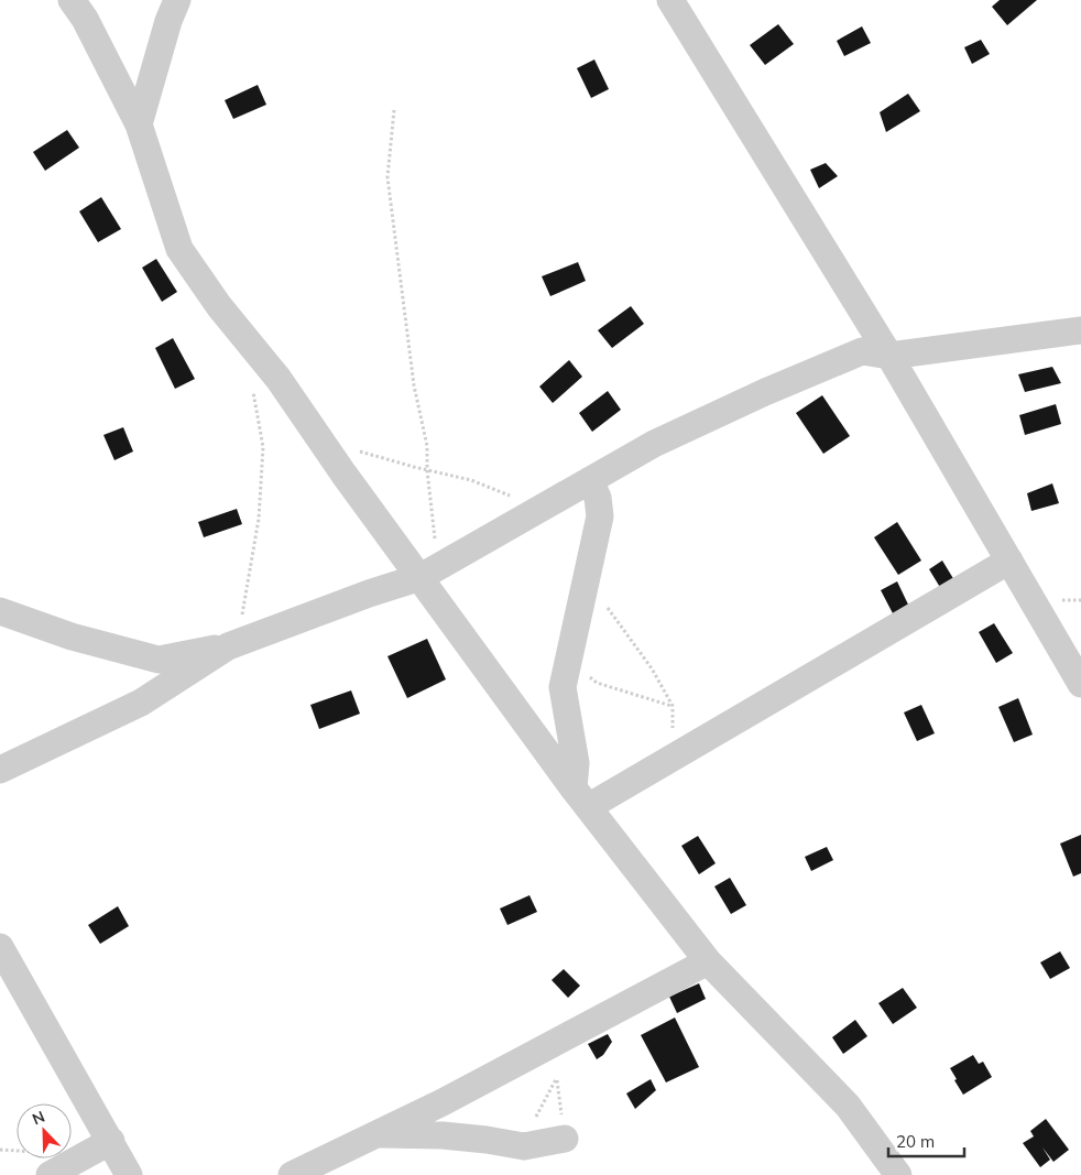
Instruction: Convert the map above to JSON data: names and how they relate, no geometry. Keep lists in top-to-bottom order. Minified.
{"scale_bar":"20 m","north":"top left"}
